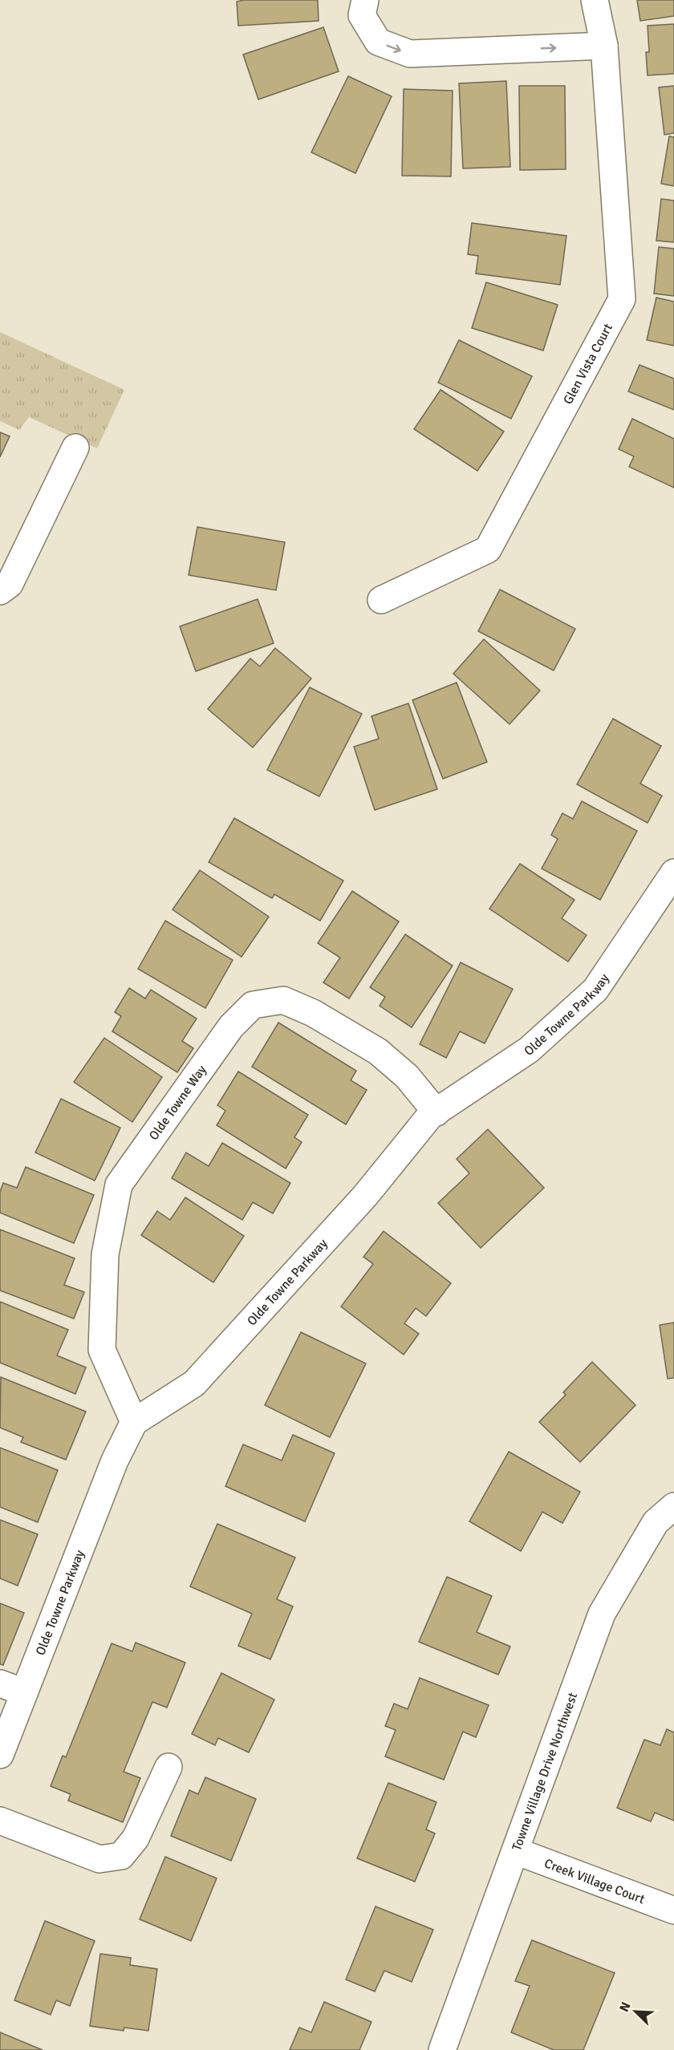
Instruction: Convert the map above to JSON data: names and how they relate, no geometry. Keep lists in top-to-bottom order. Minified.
{"streets":{"street":["Glen Vista Court","Olde Towne Parkway","Olde Towne Way","Towne Village Drive Northwest","Creek Village Court"]},"crossings":[["Olde Towne Parkway","Olde Towne Way"],["Towne Village Drive Northwest","Creek Village Court"]],"north":"top left"}
